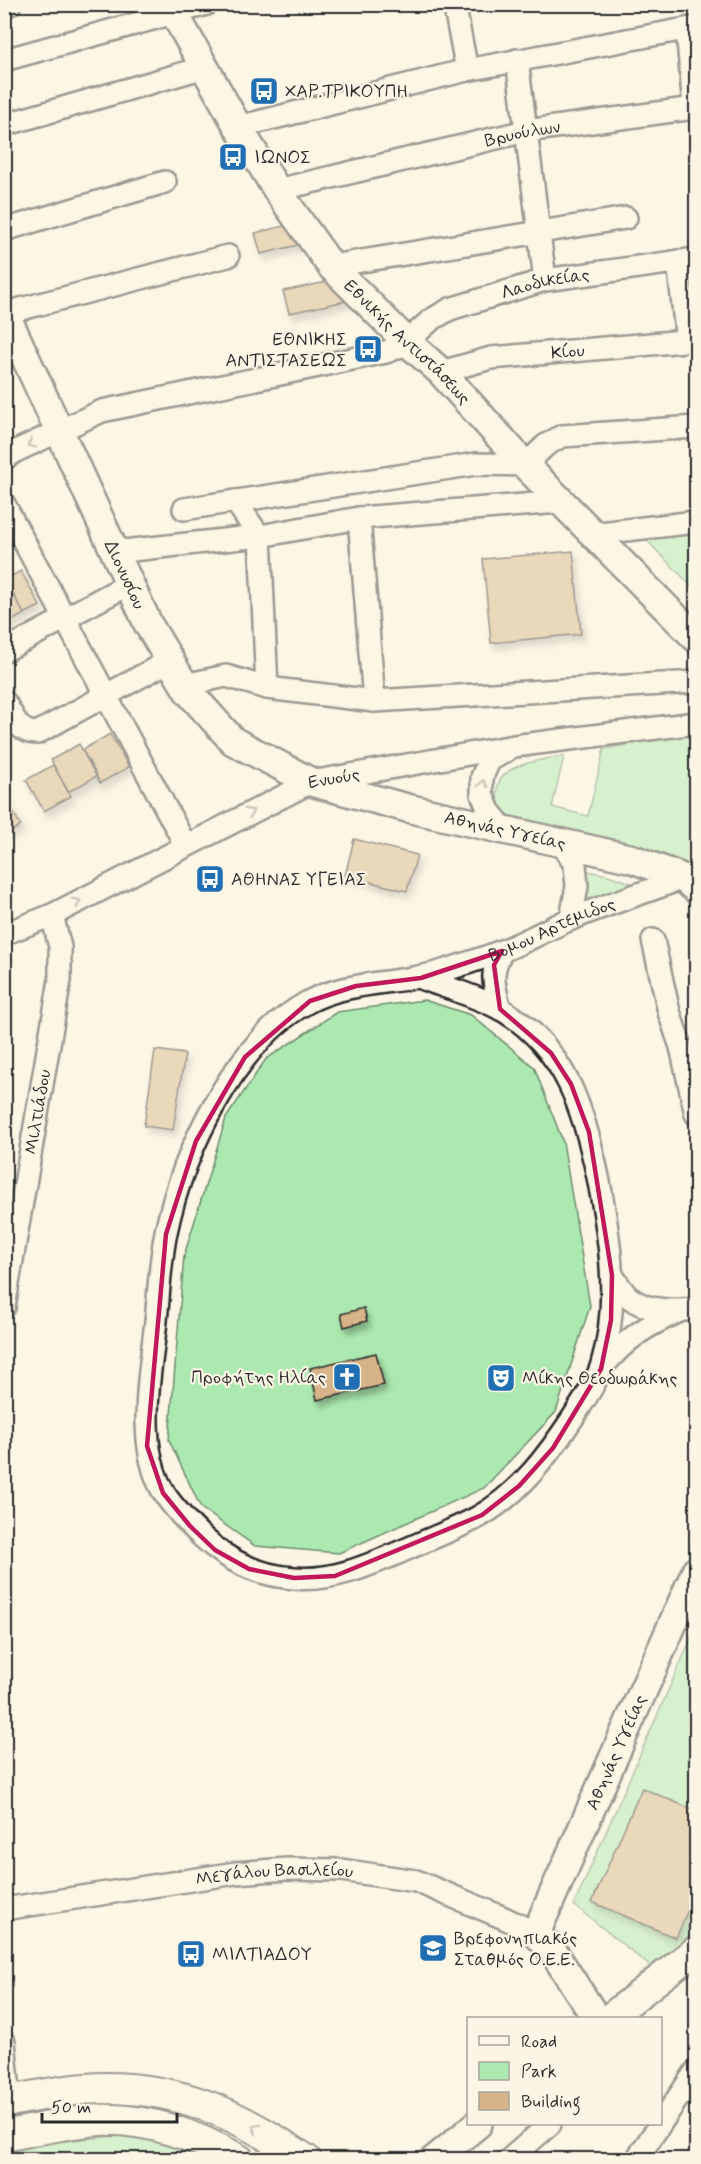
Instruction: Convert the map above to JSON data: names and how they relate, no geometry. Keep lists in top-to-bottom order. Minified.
{"streets":{"street":["Βρυούλων","Λαοδικείας","Εθνικής Αντιστάσεως","Κίου","Διονυσίου","Ενυούς","Αθηνάς Υγείας","Βομου Αρτεμιδος","Μιλτιάδου","Μεγάλου Βασιλείου"]},"crossings":[["Βρυούλων","Εθνικής Αντιστάσεως"],["Λαοδικείας","Εθνικής Αντιστάσεως"],["Λαοδικείας","Διονυσίου"],["Εθνικής Αντιστάσεως","Κίου"],["Διονυσίου","Ενυούς"],["Διονυσίου","Αθηνάς Υγείας"],["Ενυούς","Αθηνάς Υγείας"],["Ενυούς","Μιλτιάδου"],["Αθηνάς Υγείας","Βομου Αρτεμιδος"],["Αθηνάς Υγείας","Μεγάλου Βασιλείου"]],"one_way":["Ενυούς"],"places":{"bus stop":["ΧΑΡ.ΤΡΙΚΟΥΠΗ","ΙΩΝΟΣ","ΕΘΝΙΚΗΣ ΑΝΤΙΣΤΑΣΕΩΣ","ΑΘΗΝΑΣ ΥΓΕΙΑΣ","ΜΙΛΤΙΑΔΟΥ"],"church":["Προφήτης Ηλίας"],"theatre":["Μίκης Θεοδωράκης"],"school or university":["Βρεφονηπιακός Σταθμός Ο.Ε.Ε."]},"legend":["Road","Park","Building"],"scale_bar":"50 m"}
